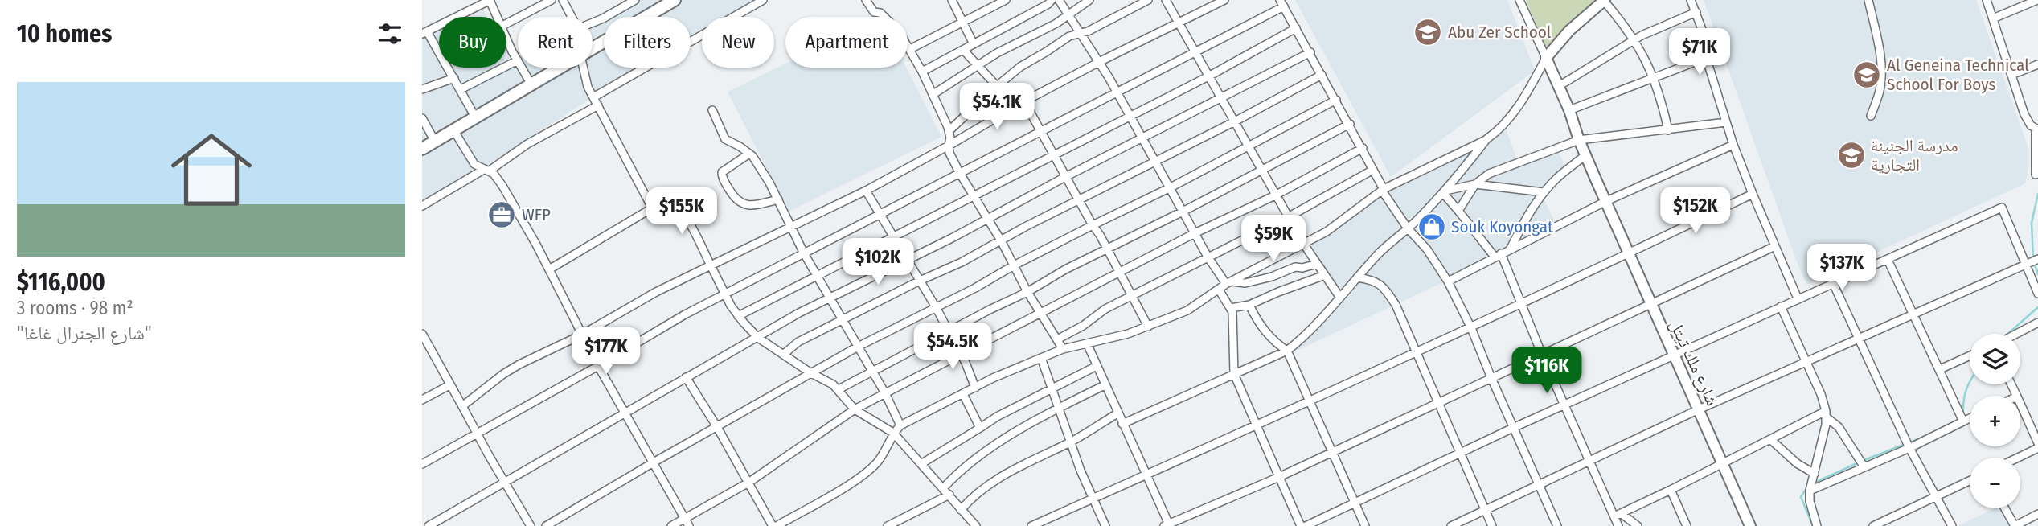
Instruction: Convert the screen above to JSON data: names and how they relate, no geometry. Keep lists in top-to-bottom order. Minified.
{"streets":{"main road":["شارع ملك تيتل"]},"places":{"school or university":["Abu Zer School","Al Geneina Technical School For Boys","مدرسة الجنينة التجارية"],"office":["WFP"],"shop":["Souk Koyongat"]},"page":{"heading":"10 homes","chip":["Buy","Rent","Filters","New","Apartment"],"price":["$71K","$54.1K","$152K","$155K","$59K","$102K","$137K","$54.5K","$177K","$116K"],"list":[{"name":"$116,000","note":"3 rooms · 98 m² · \"شارع الجنرال غاغا\""}],"map_buttons":["+","−"]}}
